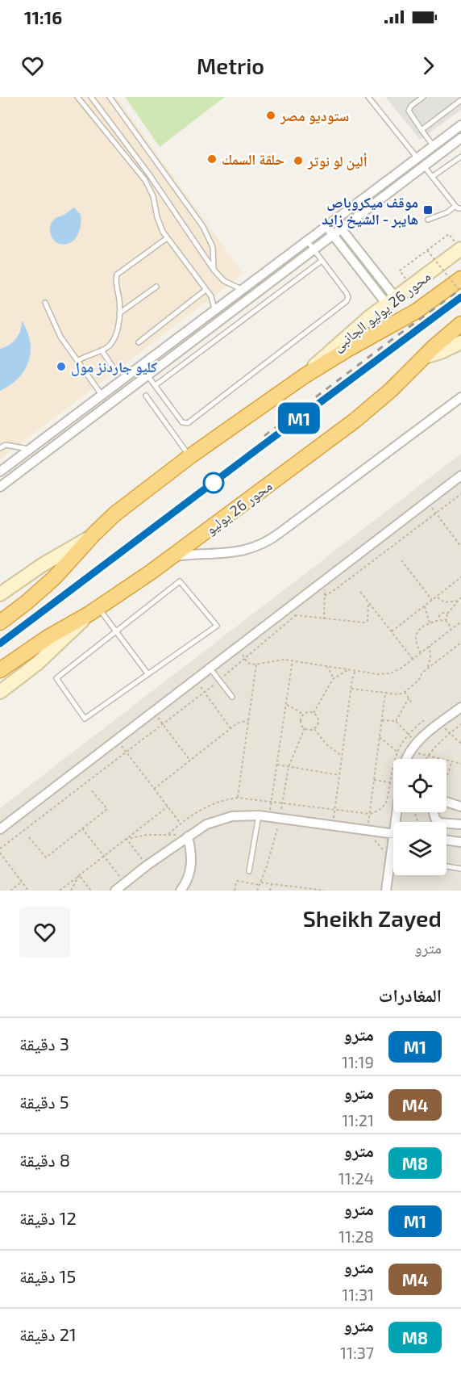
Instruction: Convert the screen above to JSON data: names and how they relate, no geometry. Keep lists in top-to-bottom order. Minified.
{"streets":{"highway":["محور 26 يوليو"],"main road":["محور 26 يوليو الجانبى"]},"places":{"other":["ستوديو مصر","حلقة السمك","ألين لو نوتر","كليو جاردنز مول"],"transit":["موقف ميكروباص هايبر - الشيخ زايد"]},"lines":["metro line M1"],"page":{"status":"11:16","header":"Metrio","on_map":"M1","heading":[["Sheikh Zayed","مترو"],"المغادرات"],"list":[{"mark":"M1","name":"مترو","note":"11:19","value":"3 دقيقة"},{"mark":"M4","name":"مترو","note":"11:21","value":"5 دقيقة"},{"mark":"M8","name":"مترو","note":"11:24","value":"8 دقيقة"},{"mark":"M1","name":"مترو","note":"11:28","value":"12 دقيقة"},{"mark":"M4","name":"مترو","note":"11:31","value":"15 دقيقة"},{"mark":"M8","name":"مترو","note":"11:37","value":"21 دقيقة"}]}}
